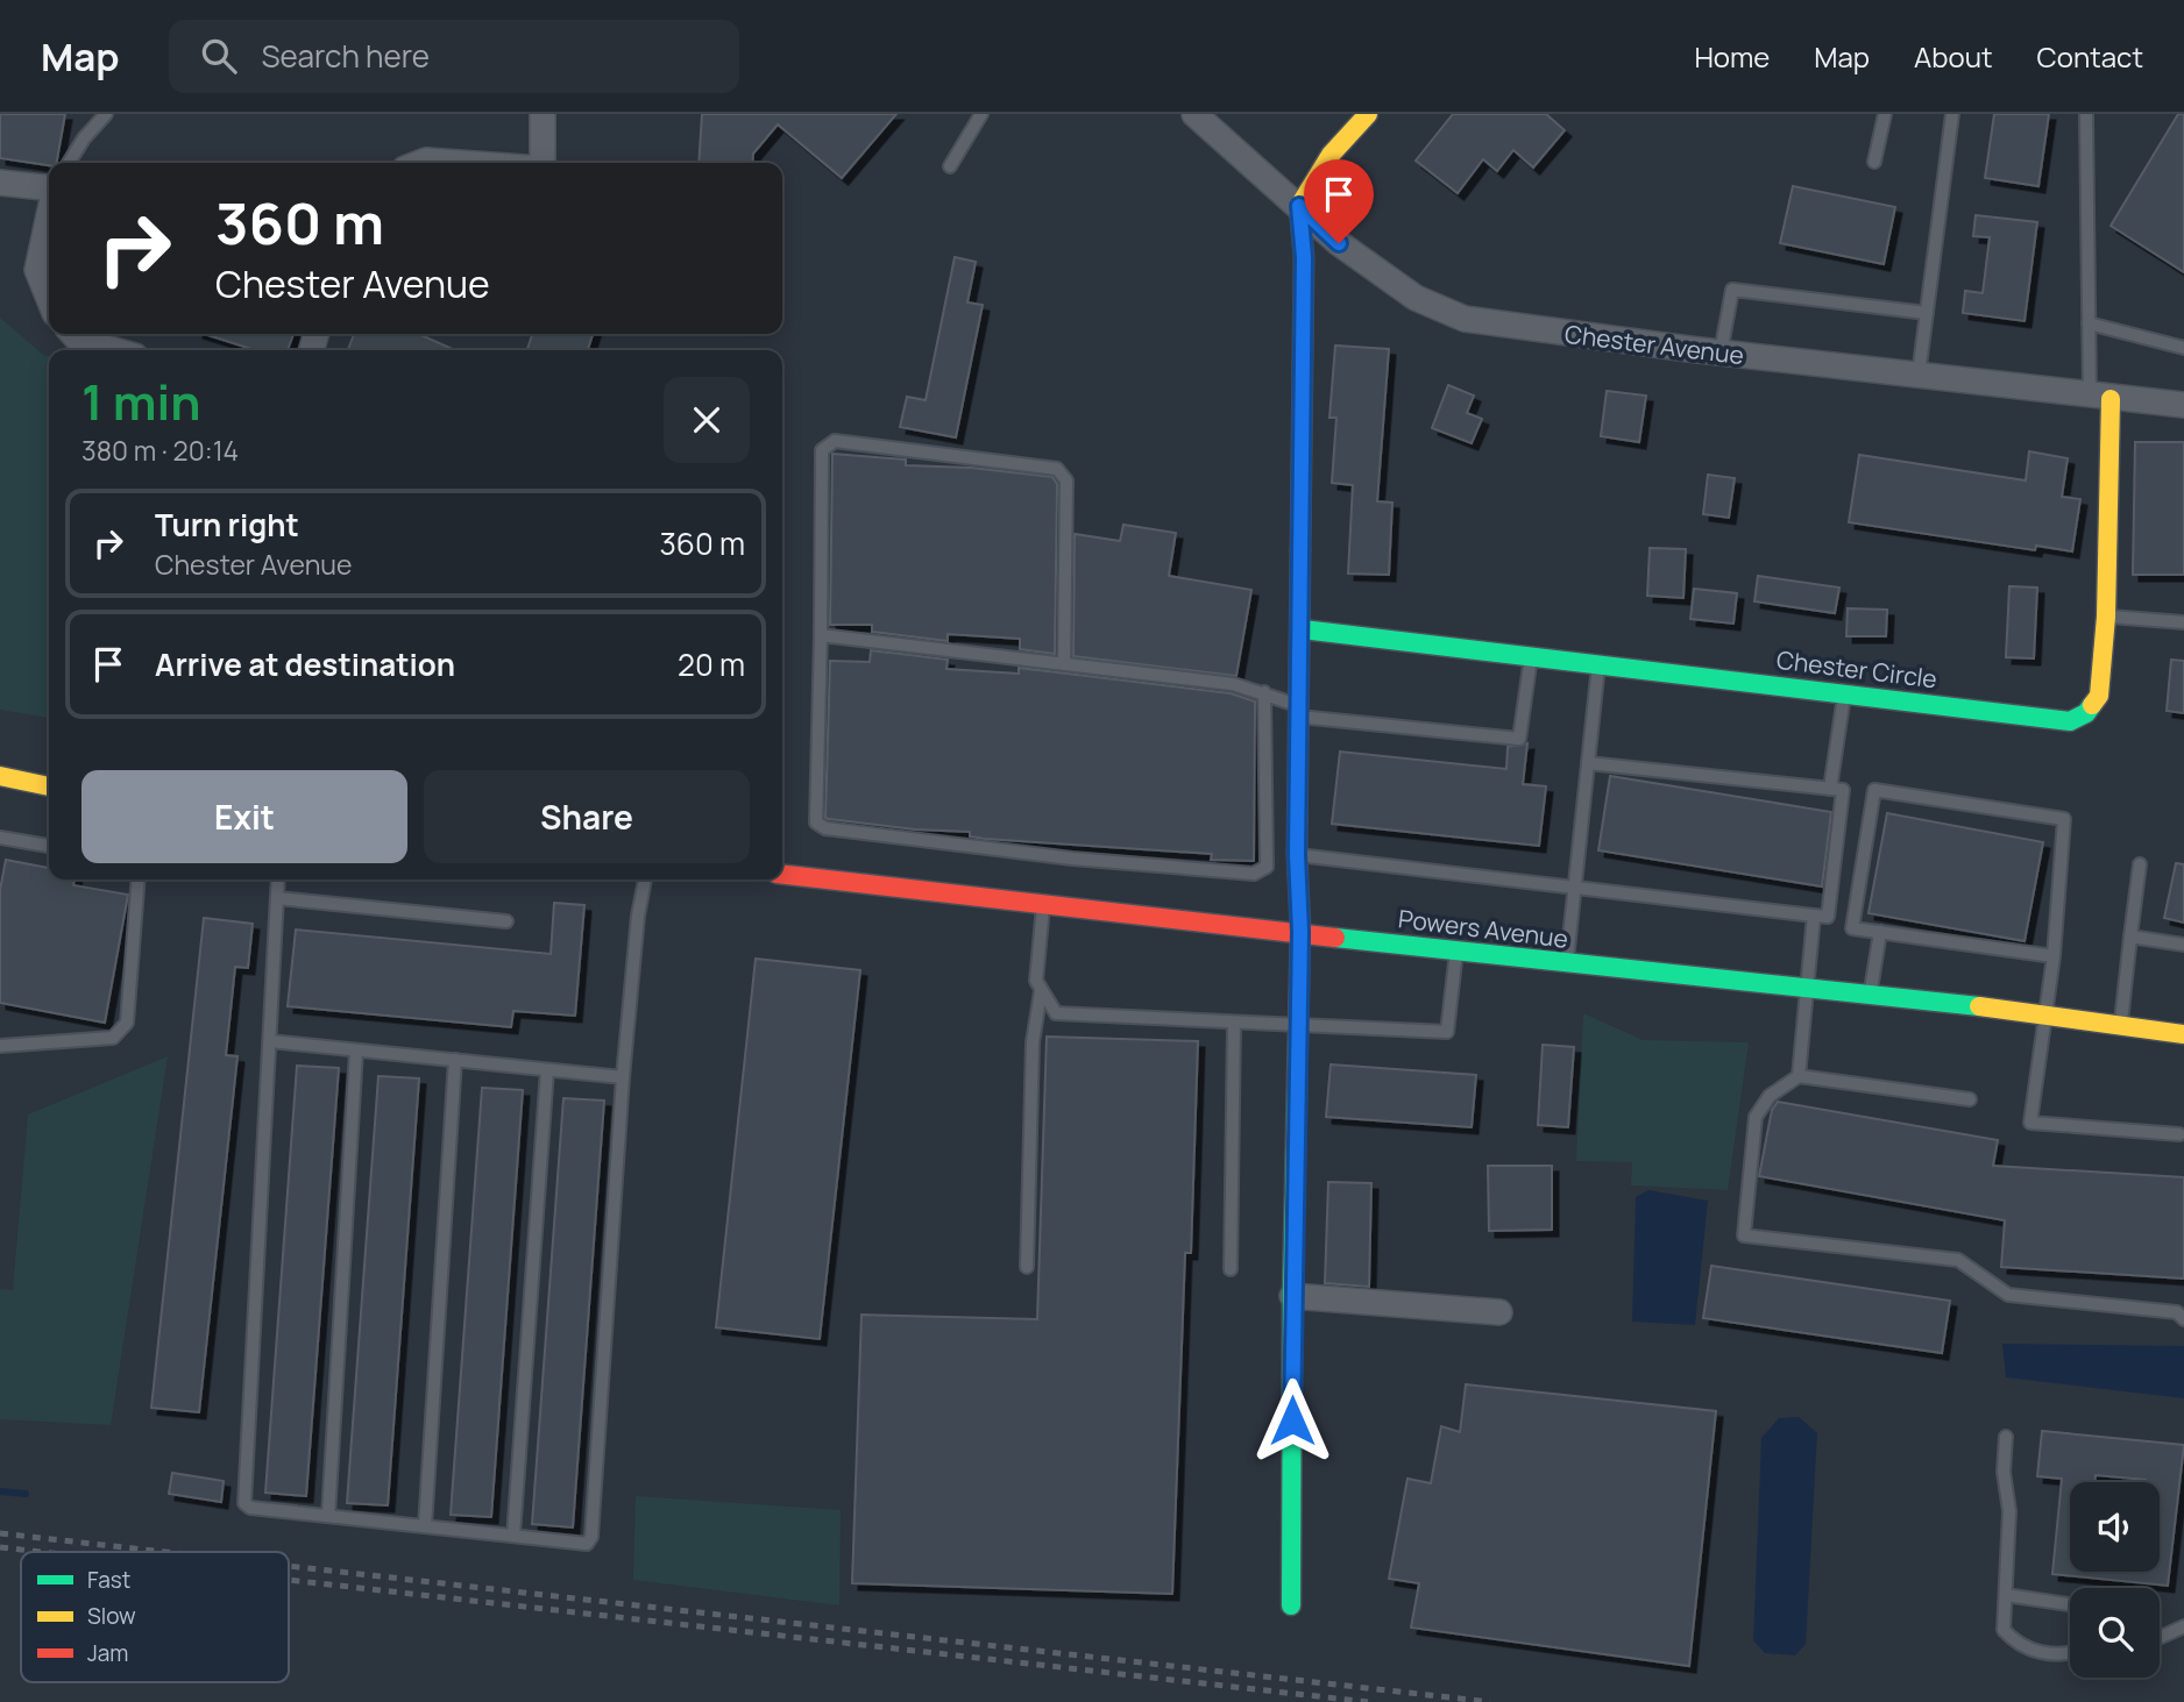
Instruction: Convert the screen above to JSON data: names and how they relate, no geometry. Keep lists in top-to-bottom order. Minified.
{"streets":{"street":["Chester Avenue","Chester Circle","Powers Avenue"]},"crossings":[["Chester Avenue","Chester Circle"]],"legend":["Fast","Slow","Jam"],"page":{"header":"Map","search":"Search here","nav":["Home","Map","About","Contact"],"turn":["360 m","Chester Avenue"],"heading":["1 min","380 m · 20:14"],"list":[{"name":"Turn right","note":"Chester Avenue","value":"360 m"},{"name":"Arrive at destination","value":"20 m"}],"buttons":["Exit","Share"]}}
